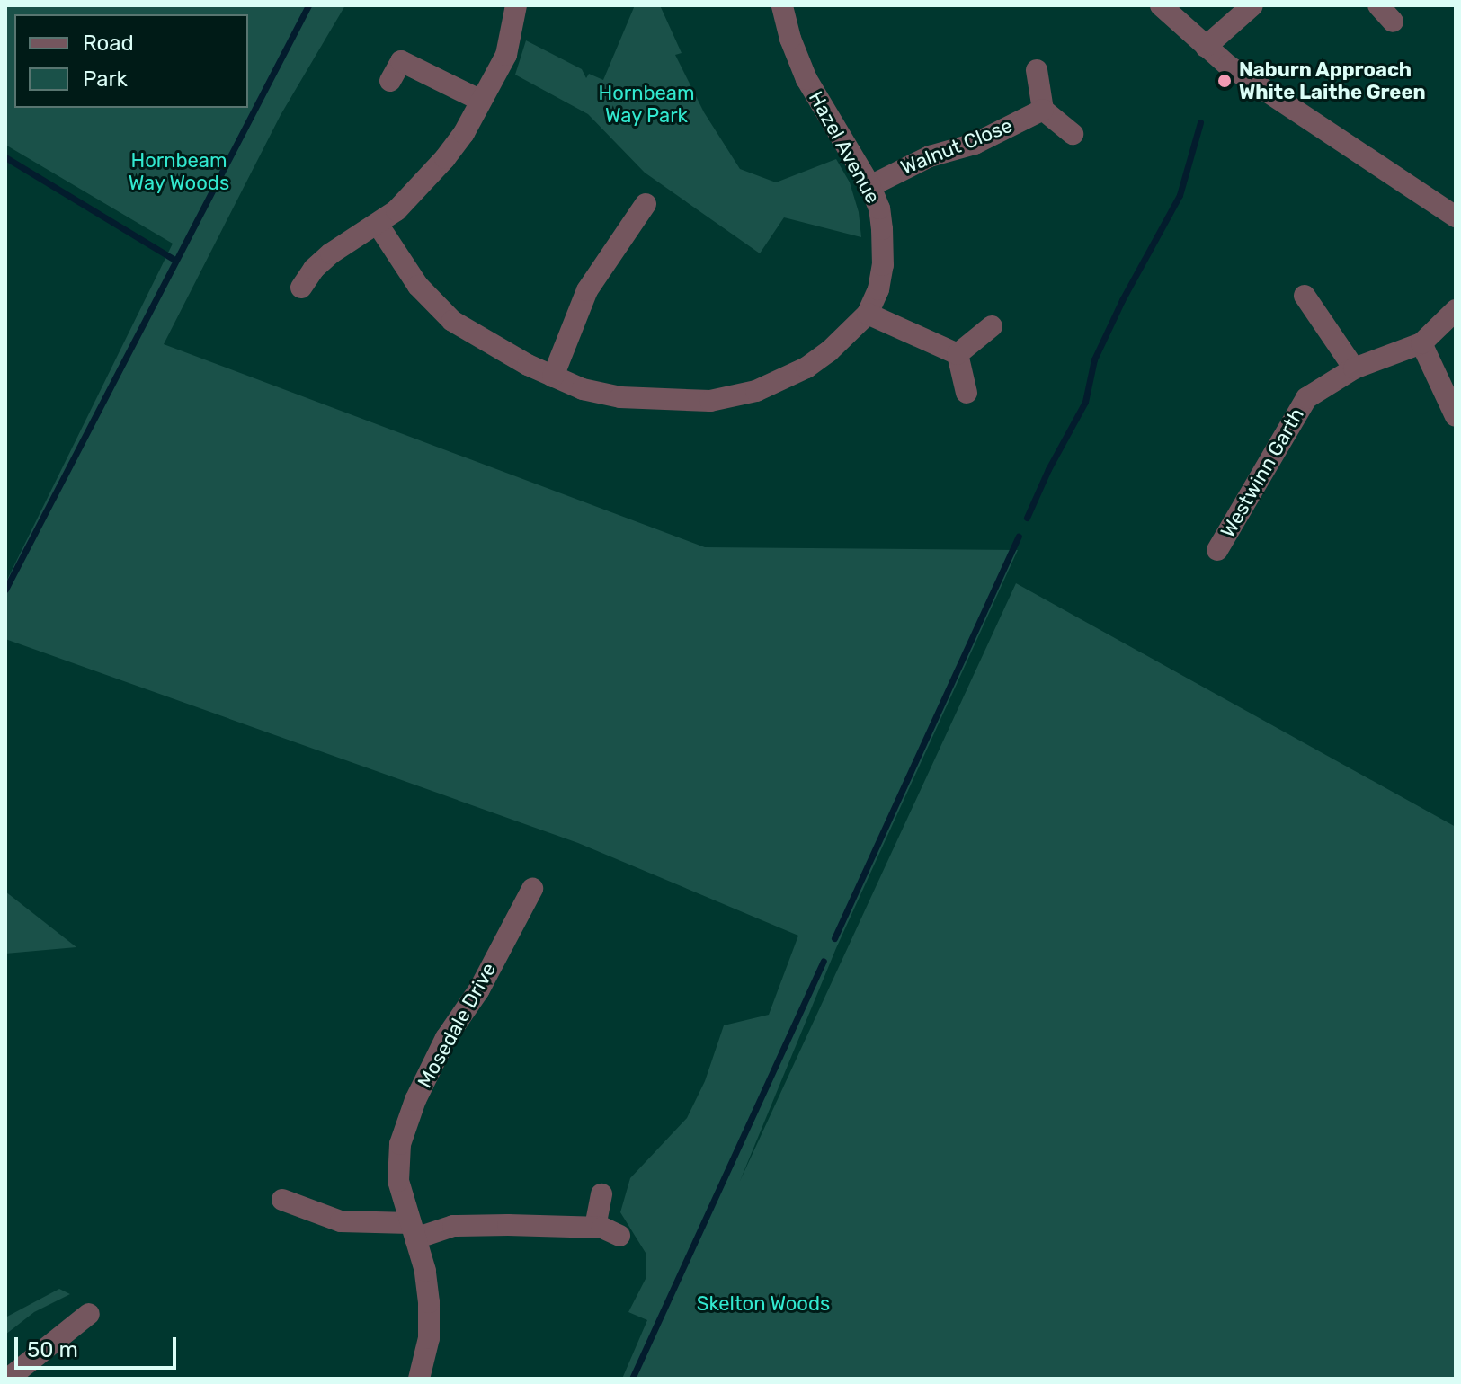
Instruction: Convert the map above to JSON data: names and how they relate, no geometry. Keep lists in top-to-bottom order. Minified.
{"streets":{"street":["Walnut Close","Hazel Avenue","Westwinn Garth","Mosedale Drive"]},"crossings":[["Walnut Close","Hazel Avenue"]],"parks":["Hornbeam Way Park","Hornbeam Way Woods","Skelton Woods"],"places":["Naburn Approach White Laithe Green"],"legend":["Road","Park"],"scale_bar":"50 m"}
